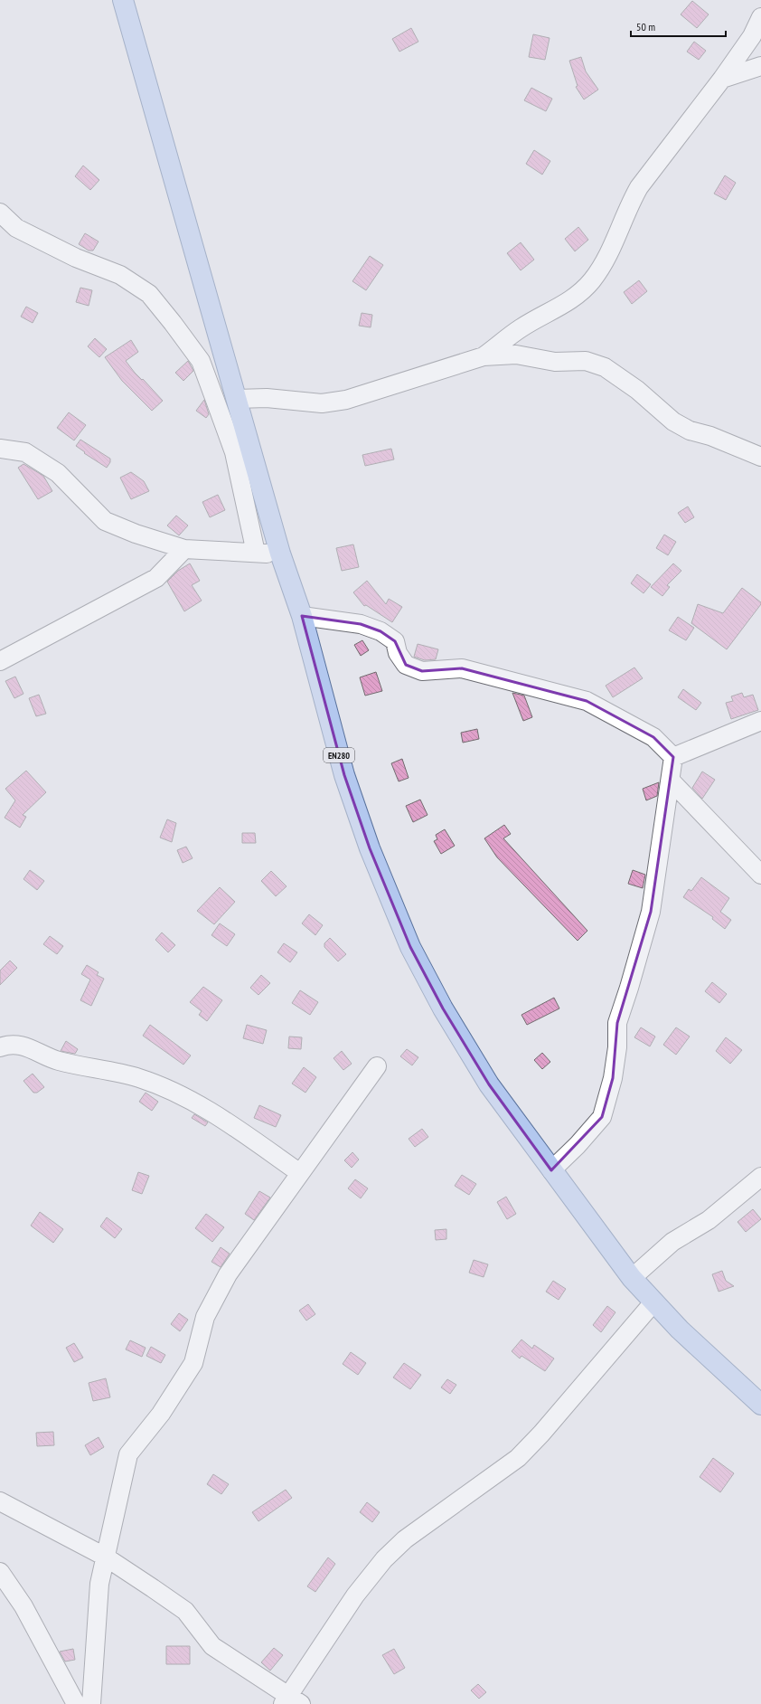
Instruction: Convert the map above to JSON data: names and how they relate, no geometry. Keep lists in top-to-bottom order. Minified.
{"streets":{"main road":["EN280"]},"scale_bar":"50 m"}
